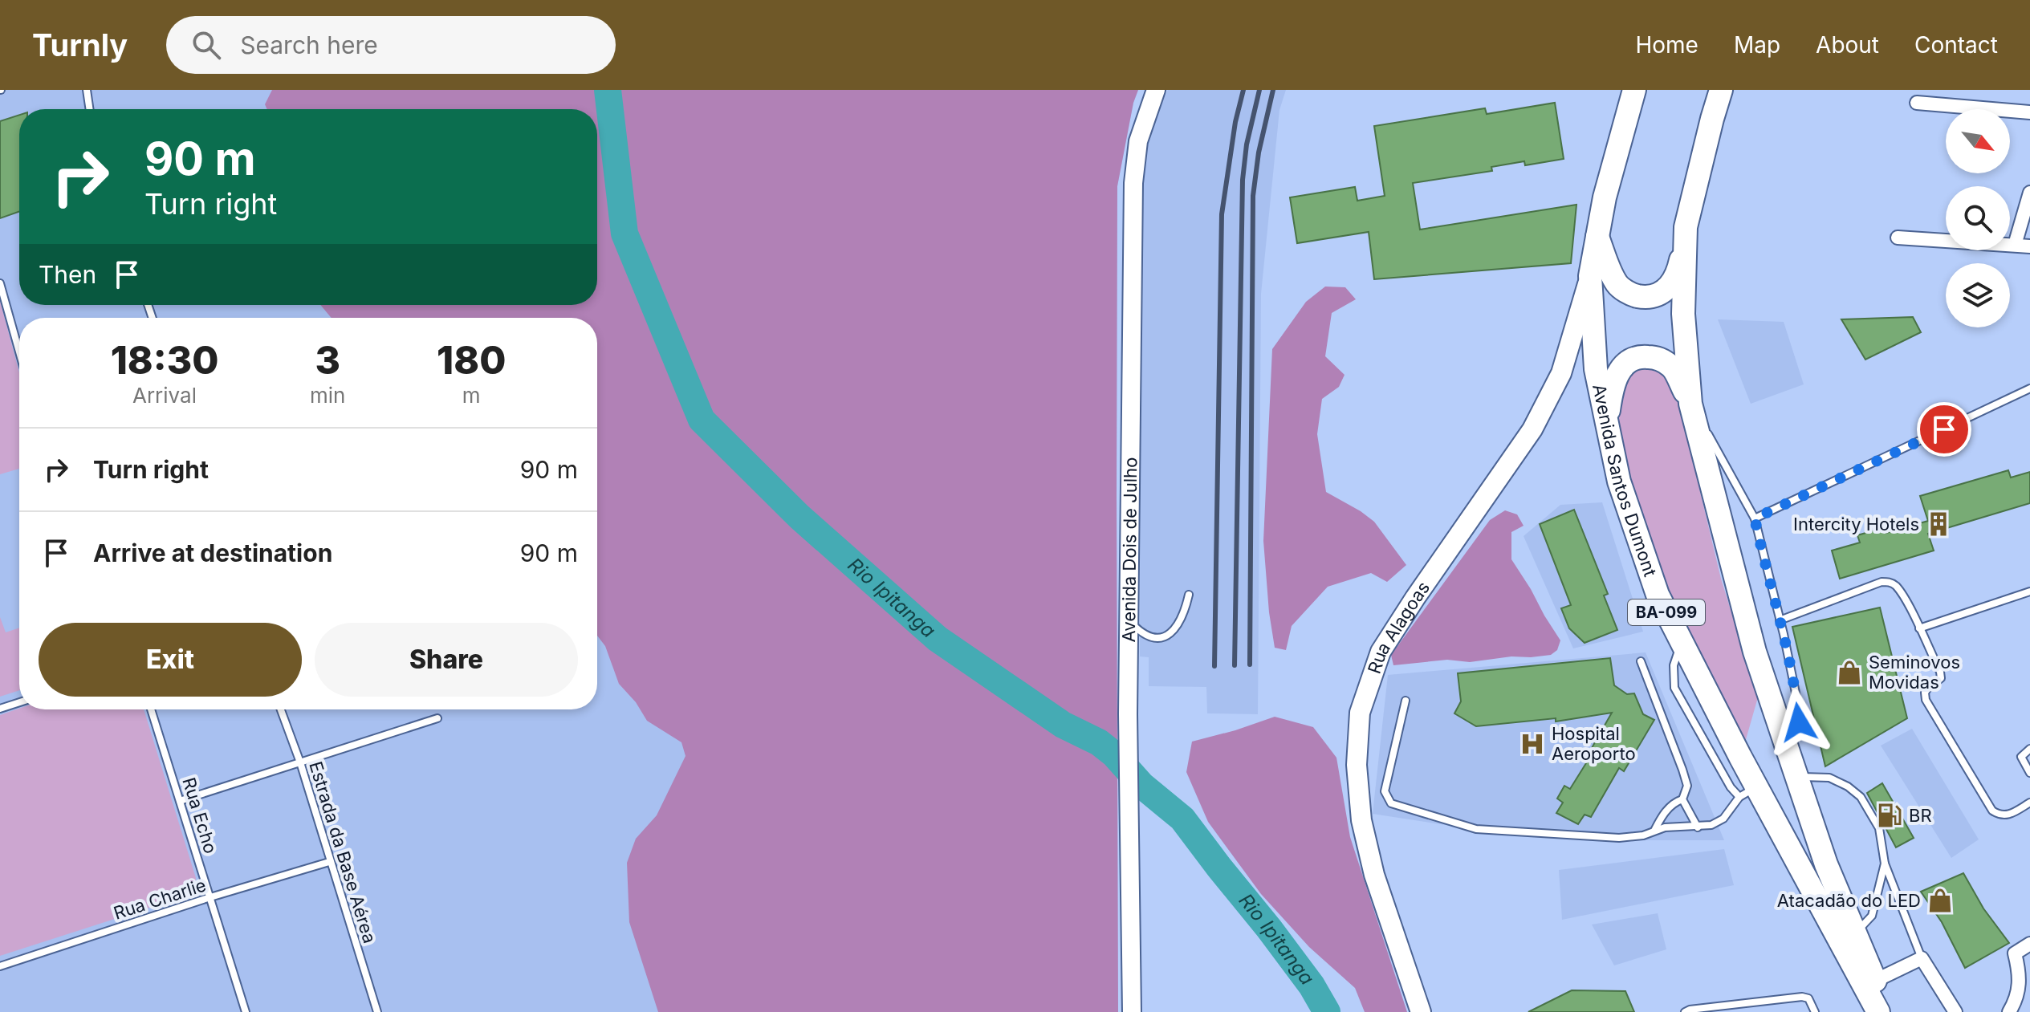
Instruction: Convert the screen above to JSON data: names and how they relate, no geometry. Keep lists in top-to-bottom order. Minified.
{"streets":{"highway":["Avenida Santos Dumont","BA-099"],"main road":["Rua Alagoas"],"street":["Avenida Dois de Julho"],"lane":["Rua Echo","Estrada da Base Aérea","Rua Charlie"]},"crossings":[["Avenida Santos Dumont","Rua Alagoas"],["Rua Echo","Rua Charlie"],["Estrada da Base Aérea","Rua Charlie"]],"water":["Rio Ipitanga"],"places":{"building":["Intercity Hotels"],"shop":["Seminovos Movidas","Atacadão do LED"],"hospital":["Hospital Aeroporto"],"fuel station":["BR"]},"north":"bottom right","page":{"header":"Turnly","search":"Search here","nav":["Home","Map","About","Contact"],"turn":["90 m","Turn right"],"then":"Then","eta":["18:30","Arrival","3","min","180","m"],"list":[{"name":"Turn right","value":"90 m"},{"name":"Arrive at destination","value":"90 m"}],"buttons":["Exit","Share"]}}
